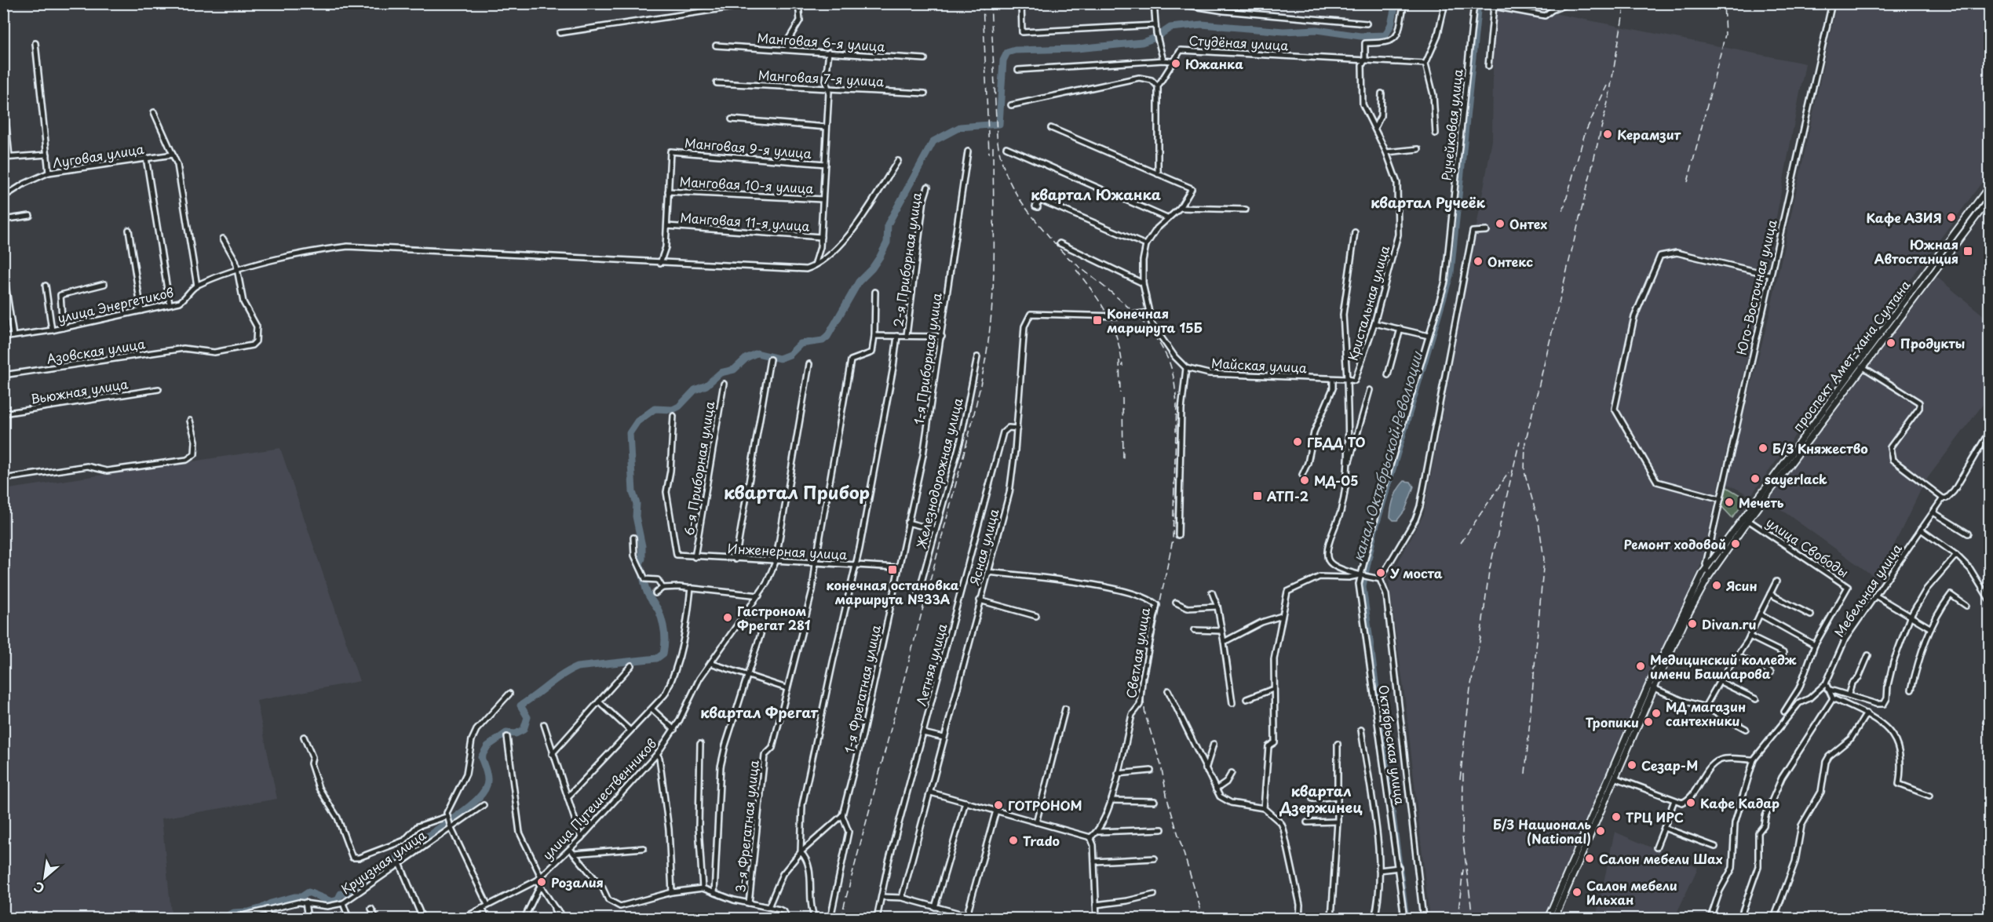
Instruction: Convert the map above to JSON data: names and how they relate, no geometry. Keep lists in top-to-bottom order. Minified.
{"streets":{"main road":["проспект Амет-хана Султана"],"street":["Манговая 6-я улица","Студёная улица","Манговая 7-я улица","Ручейковая улица","Манговая 9-я улица","Луговая улица","Манговая 10-я улица","Манговая 11-я улица","2-я Приборная улица","Юго-Восточная улица","Кристальная улица","улица Энергетиков","Азовская улица","1-я Приборная улица","Майская улица","Вьюжная улица","6-я Приборная улица","Железнодорожная улица","Ясная улица","улица Свободы","Инженерная улица","Мебельная улица","Светлая улица","Летняя улица","1-я Фрегатная улица","Октябрьская улица","улица Путешественников","3-я Фрегатная улица","Круизная улица"]},"crossings":[["Студёная улица","Кристальная улица"],["Ручейковая улица","Октябрьская улица"],["Манговая 9-я улица","Манговая 10-я улица"],["2-я Приборная улица","Инженерная улица"],["Юго-Восточная улица","проспект Амет-хана Султана"],["Кристальная улица","Майская улица"],["улица Энергетиков","Азовская улица"],["проспект Амет-хана Султана","улица Свободы"],["1-я Приборная улица","Инженерная улица"],["1-я Приборная улица","1-я Фрегатная улица"],["6-я Приборная улица","Инженерная улица"],["Ясная улица","Светлая улица"],["Ясная улица","Летняя улица"],["Инженерная улица","1-я Фрегатная улица"],["Инженерная улица","улица Путешественников"],["Инженерная улица","3-я Фрегатная улица"]],"districts":["квартал Южанка","квартал Ручеёк","квартал Прибор","квартал Фрегат","квартал Дзержинец"],"water":["канал Октябрьской Революции"],"places":{"other":["Южанка","Керамзит","Кафе АЗИЯ","Онтех","Онтекс","Продукты","ГБДД ТО","Б/З Княжество","sayerlack","МД-05","Мечеть","Ремонт ходовой","У моста","Ясин","Гастроном Фрегат 281","Divan.ru","Медицинский колледж имени Башларова","МД магазин сантехники","Тропики","Сезар-М","Кафе Кадар","ГОТРОНОМ","ТРЦ ИРС","Б/З Националь (National)","Trado","Салон мебели Шах","Розалия","Салон мебели Ильхан"],"transit":["Южная Автостанция","Конечная маршрута 15Б","АТП-2","конечная остановка маршрута №33А"]},"north":"bottom left"}
